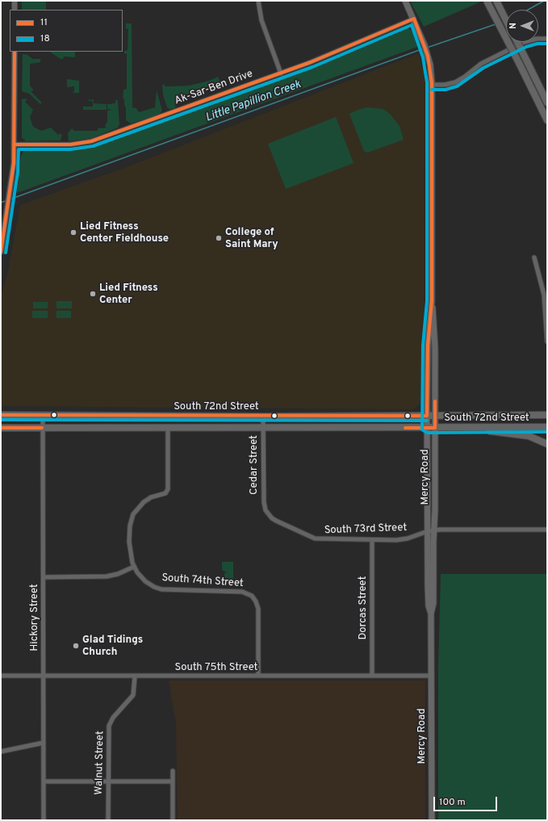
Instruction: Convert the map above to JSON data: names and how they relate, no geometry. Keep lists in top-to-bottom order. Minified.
{"streets":{"main road":["South 72nd Street","Mercy Road"],"street":["Ak-Sar-Ben Drive","Cedar Street","South 73rd Street","South 74th Street","Dorcas Street","Hickory Street","South 75th Street","Walnut Street"]},"crossings":[["Ak-Sar-Ben Drive","Mercy Road"],["South 72nd Street","Cedar Street"],["South 72nd Street","Mercy Road"],["South 72nd Street","Hickory Street"],["Cedar Street","South 73rd Street"],["Mercy Road","South 73rd Street"],["Mercy Road","South 75th Street"],["South 73rd Street","Dorcas Street"],["South 74th Street","South 75th Street"],["Dorcas Street","South 75th Street"],["Hickory Street","South 75th Street"],["South 75th Street","Walnut Street"]],"water":["Little Papillion Creek"],"places":["Lied Fitness Center Fieldhouse","College of Saint Mary","Lied Fitness Center","Glad Tidings Church"],"lines":["transit line 11","transit line 18"],"legend":["11","18"],"scale_bar":"100 m","north":"left"}
